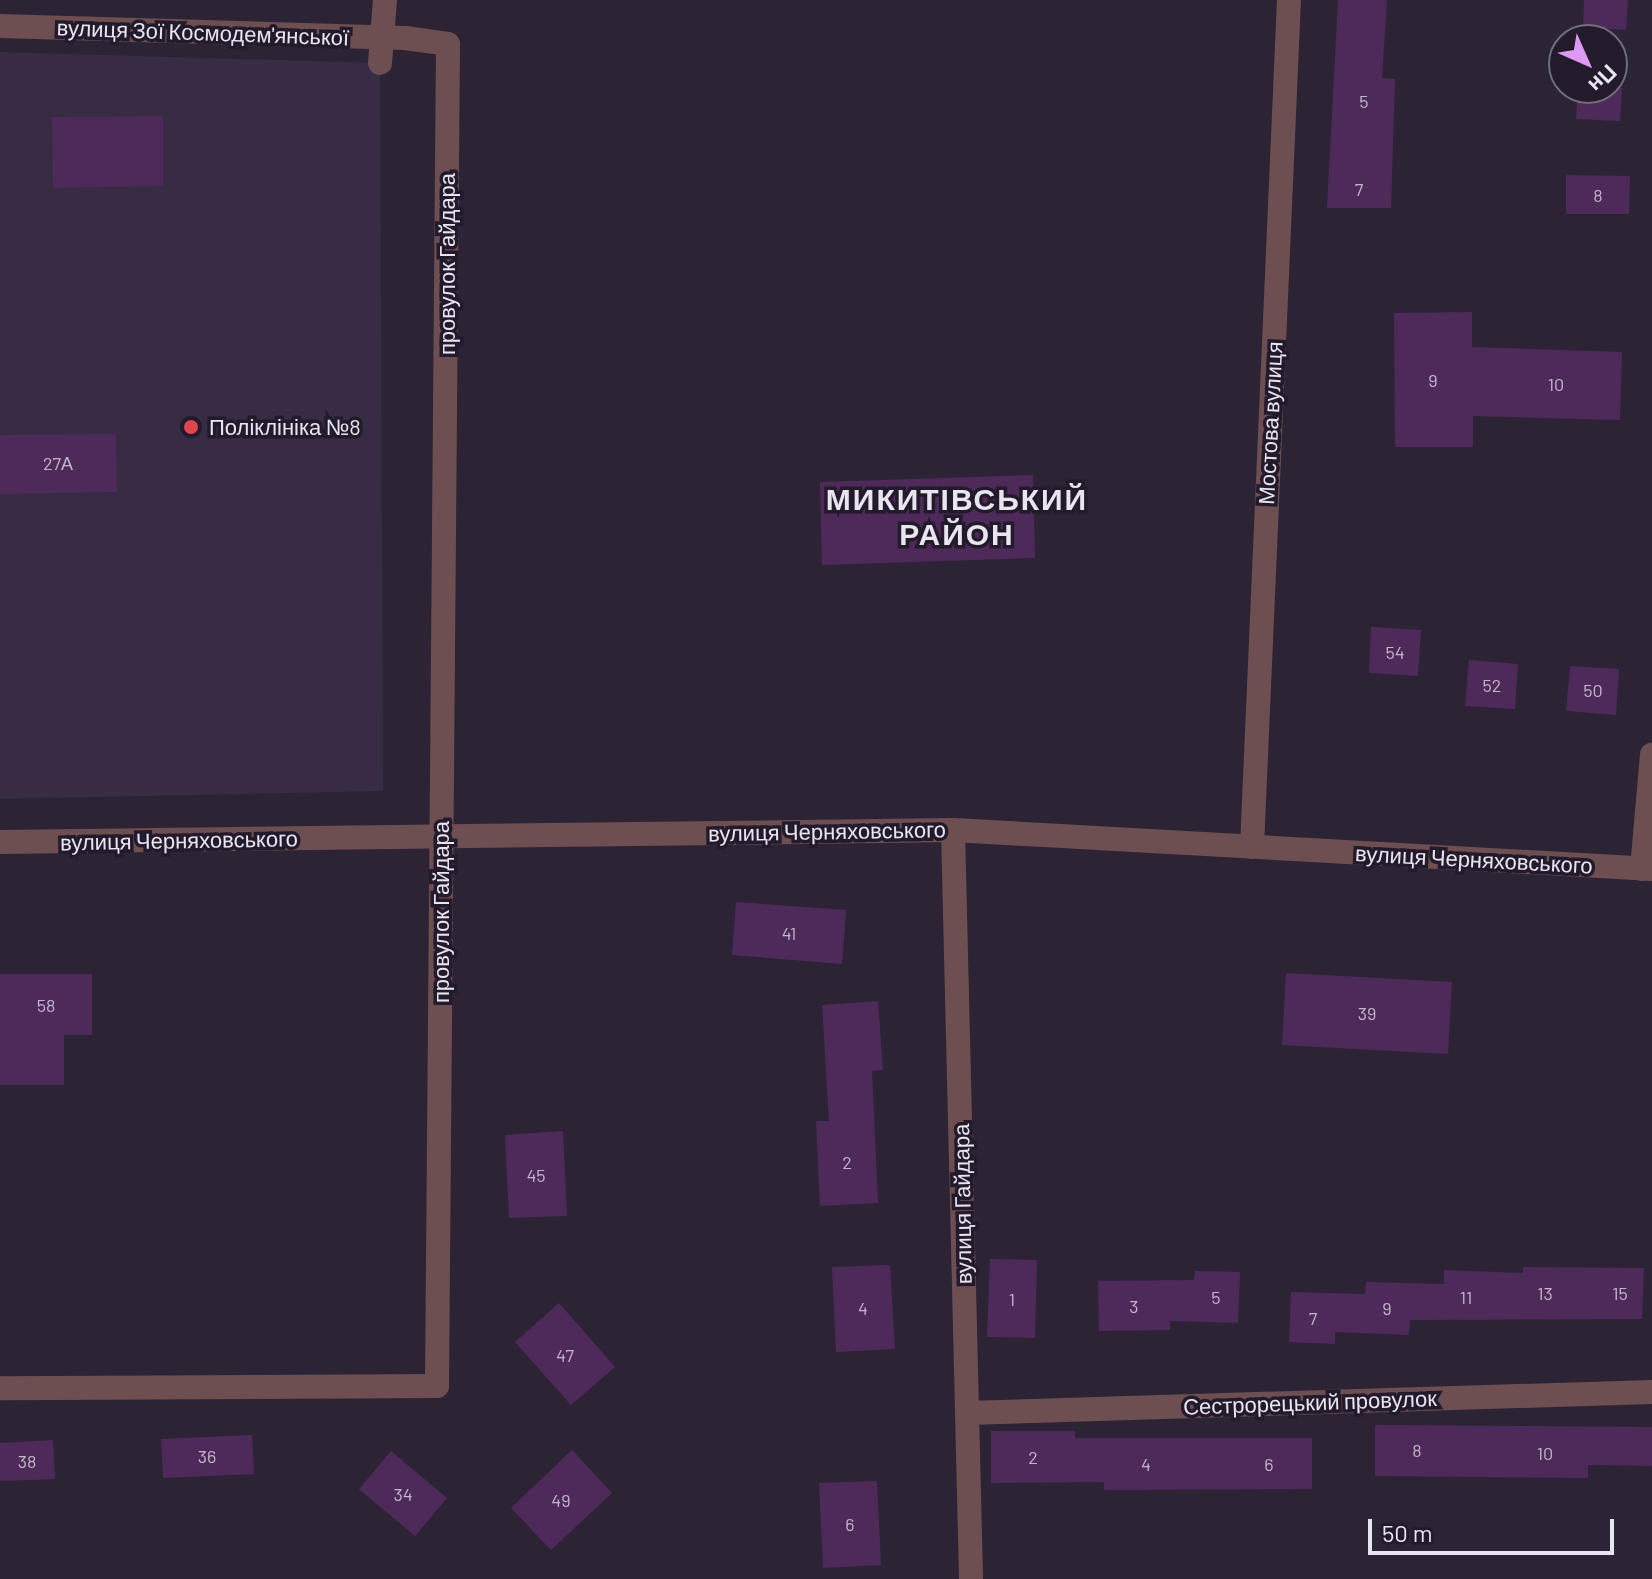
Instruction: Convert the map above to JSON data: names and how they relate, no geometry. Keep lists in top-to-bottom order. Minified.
{"streets":{"street":["вулиця Зої Космодем'янської","провулок Гайдара","Мостова вулиця","вулиця Черняховського","вулиця Гайдара","Сестрорецький провулок"]},"crossings":[["вулиця Зої Космодем'янської","провулок Гайдара"],["провулок Гайдара","вулиця Черняховського"],["Мостова вулиця","вулиця Черняховського"],["вулиця Черняховського","вулиця Гайдара"],["вулиця Гайдара","Сестрорецький провулок"]],"districts":["МИКИТІВСЬКИЙ РАЙОН"],"places":["Поліклініка №8"],"house_numbers":["5","7","8","9","10","27А","54","52","50","41","58","39","2","45","13","15","5","11","1","3","4","9","7","47","8","10","36","2","38","4","6","34","49","6"],"scale_bar":"50 m","north":"bottom right"}
